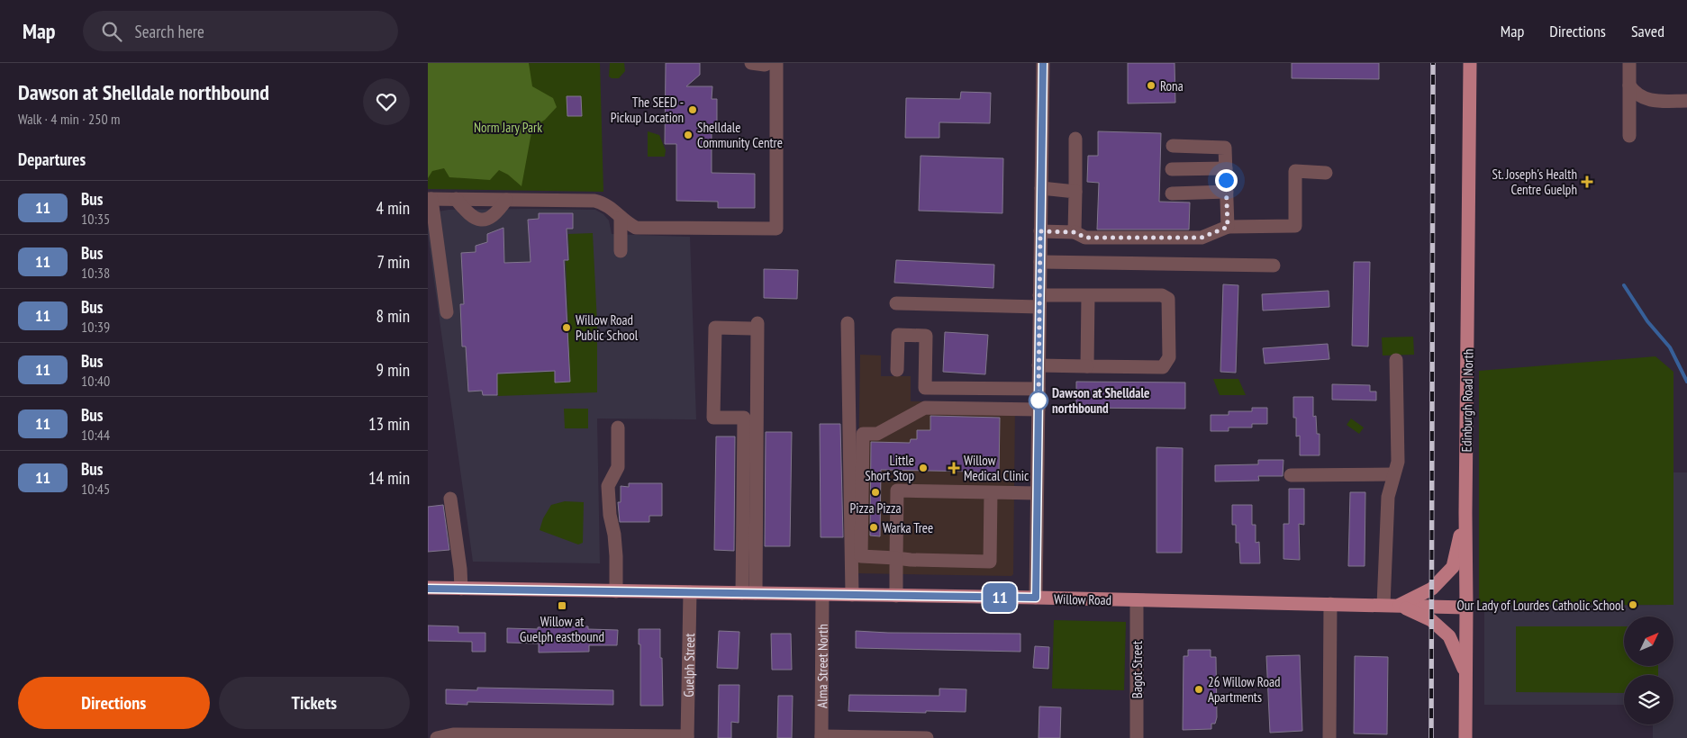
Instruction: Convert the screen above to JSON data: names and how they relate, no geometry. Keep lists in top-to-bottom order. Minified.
{"streets":{"main road":["Edinburgh Road North","Willow Road"],"street":["Guelph Street","Alma Street North","Bagot Street"]},"crossings":[["Edinburgh Road North","Willow Road"],["Willow Road","Guelph Street"],["Willow Road","Alma Street North"],["Willow Road","Bagot Street"]],"parks":["Norm Jary Park"],"places":{"other":["Rona","The SEED - Pickup Location","Shelldale Community Centre","Willow Road Public School","Dawson at Shelldale northbound","Little Short Stop","Pizza Pizza","Warka Tree","Our Lady of Lourdes Catholic School","26 Willow Road Apartments"],"health":["St. Joseph's Health Centre Guelph","Willow Medical Clinic"],"transit":["Willow at Guelph eastbound"]},"lines":["bus line 11"],"north":"top right","page":{"header":"Map","search":"Search here","nav":["Map","Directions","Saved"],"heading":[["Dawson at Shelldale northbound","Walk · 4 min · 250 m"],"Departures"],"on_map":"11","list":[{"mark":"11","name":"Bus","note":"10:35","value":"4 min"},{"mark":"11","name":"Bus","note":"10:38","value":"7 min"},{"mark":"11","name":"Bus","note":"10:39","value":"8 min"},{"mark":"11","name":"Bus","note":"10:40","value":"9 min"},{"mark":"11","name":"Bus","note":"10:44","value":"13 min"},{"mark":"11","name":"Bus","note":"10:45","value":"14 min"}],"buttons":["Directions","Tickets"]}}
